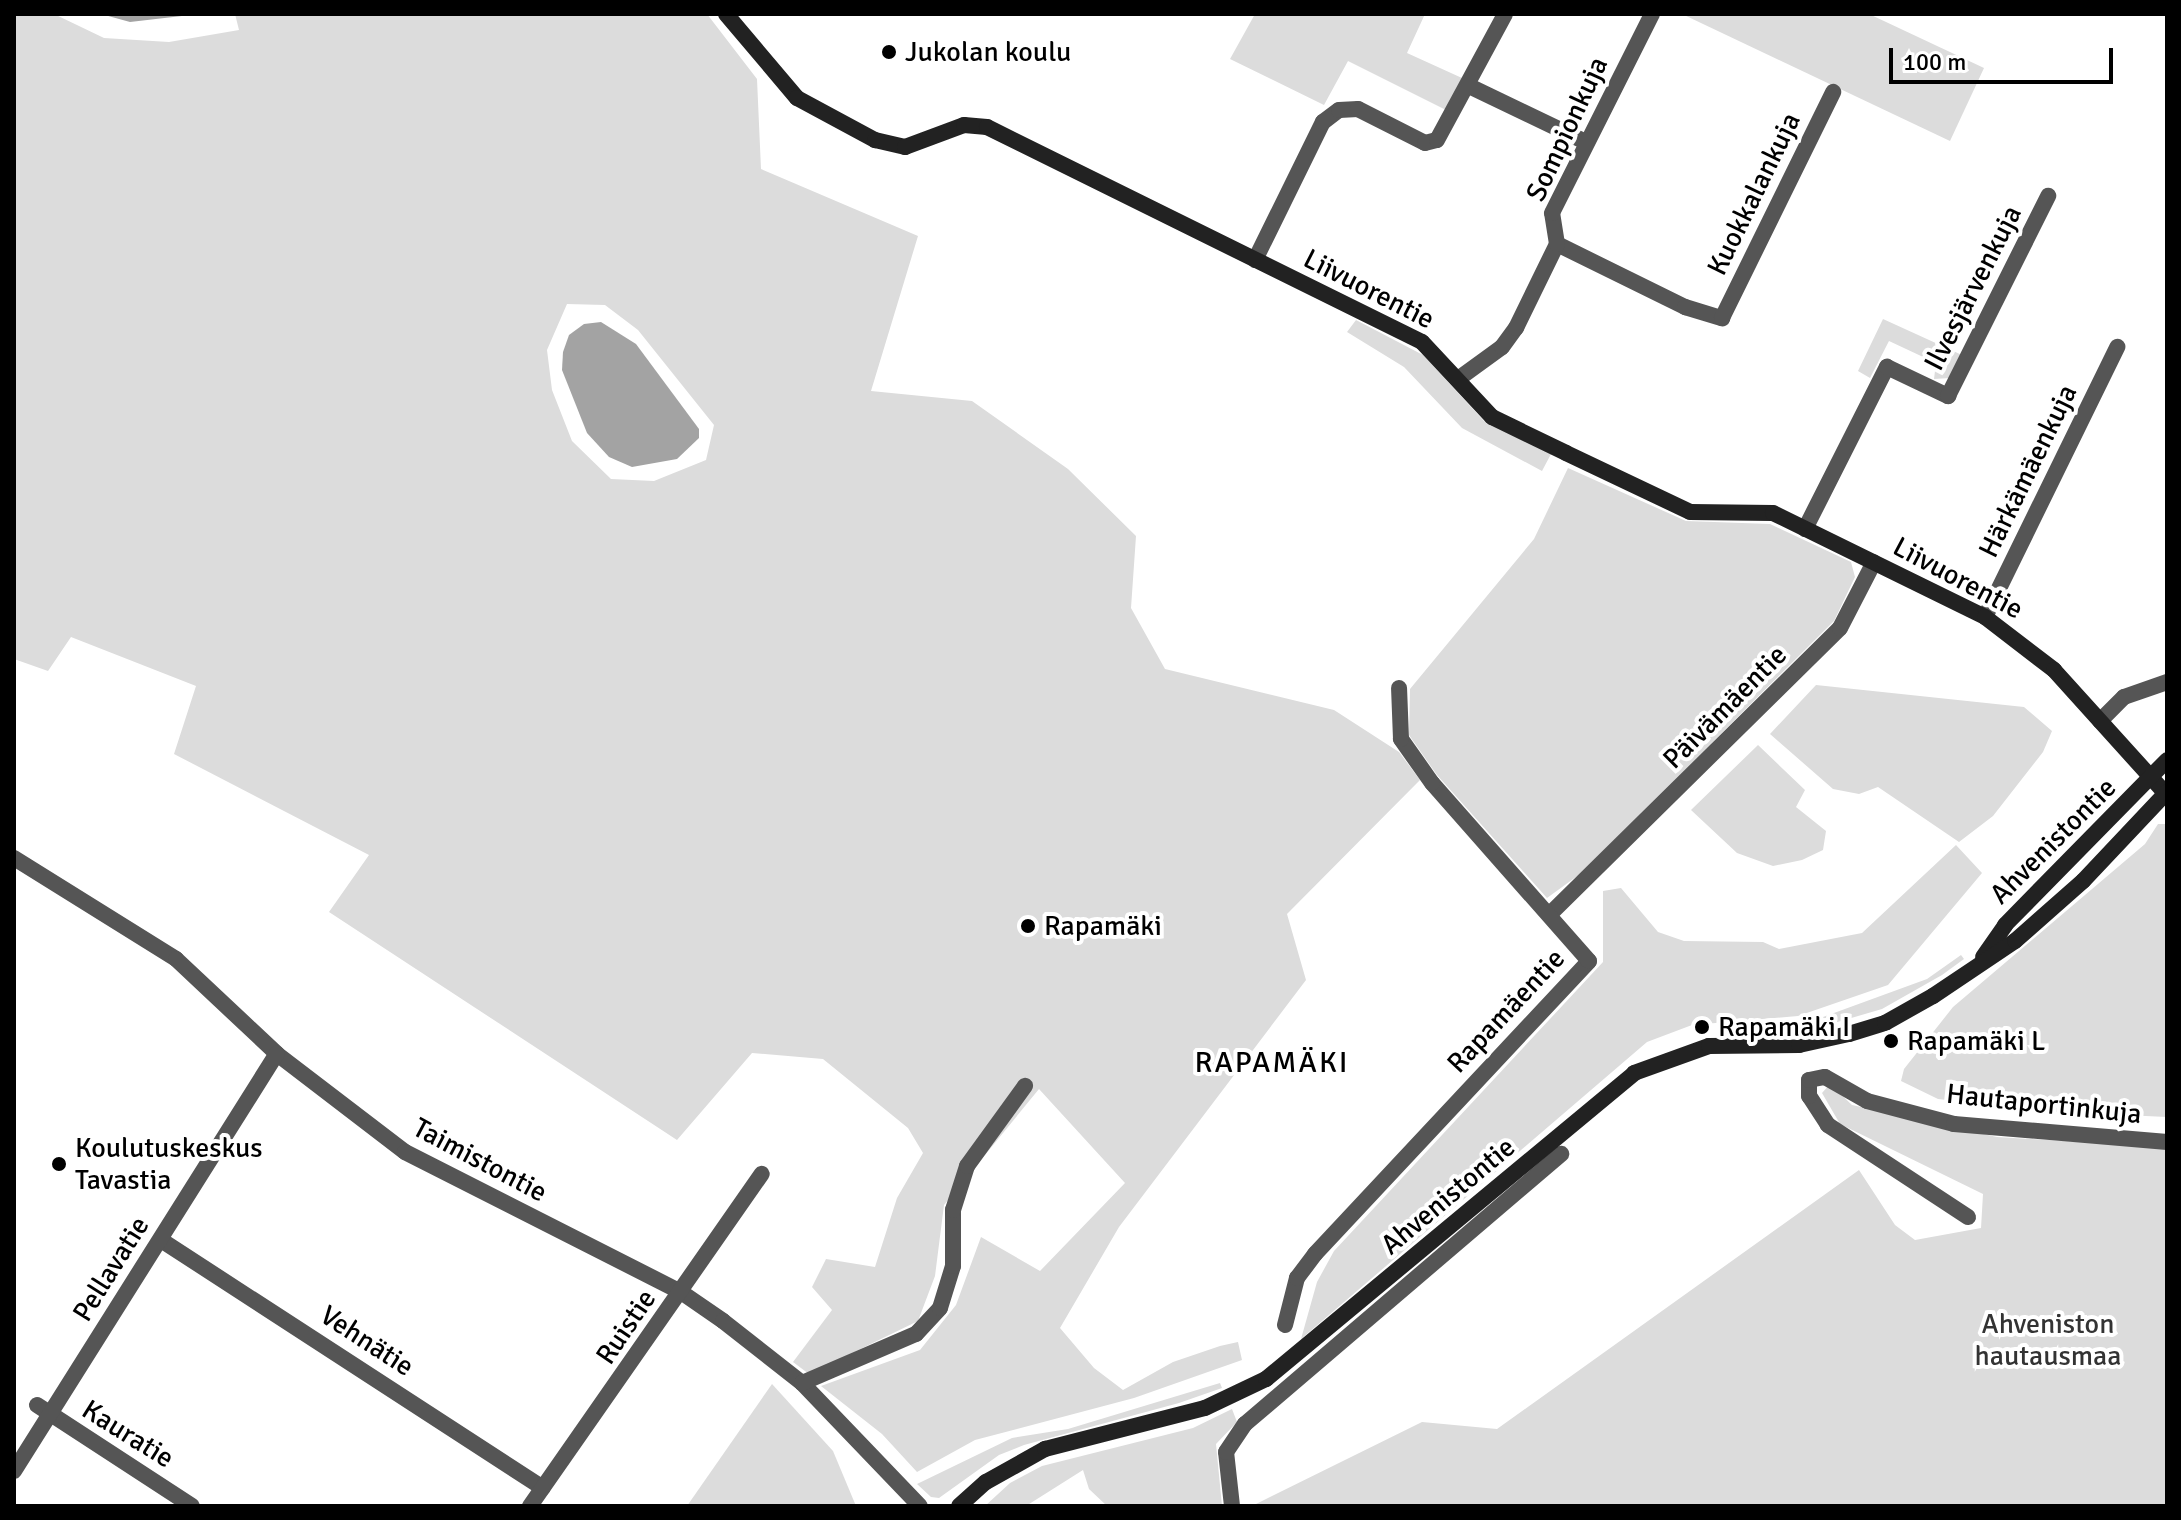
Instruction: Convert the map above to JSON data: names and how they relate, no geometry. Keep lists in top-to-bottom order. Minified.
{"streets":{"main road":["Liivuorentie","Ahvenistontie"],"street":["Sompionkuja","Kuokkalankuja","Ilvesjärvenkuja","Härkämäenkuja","Päivämäentie","Rapamäentie","Hautaportinkuja","Taimistontie","Pellavatie","Ruistie","Vehnätie","Kauratie"]},"crossings":[["Sompionkuja","Kuokkalankuja"],["Sompionkuja","Liivuorentie"],["Ilvesjärvenkuja","Liivuorentie"],["Liivuorentie","Härkämäenkuja"],["Liivuorentie","Päivämäentie"],["Liivuorentie","Ahvenistontie"],["Päivämäentie","Rapamäentie"],["Taimistontie","Pellavatie"],["Taimistontie","Ruistie"],["Pellavatie","Vehnätie"],["Pellavatie","Kauratie"],["Ruistie","Vehnätie"]],"districts":["RAPAMÄKI"],"parks":["Ahveniston hautausmaa"],"places":["Jukolan koulu","Rapamäki","Rapamäki I","Rapamäki L","Koulutuskeskus Tavastia"],"scale_bar":"100 m"}
